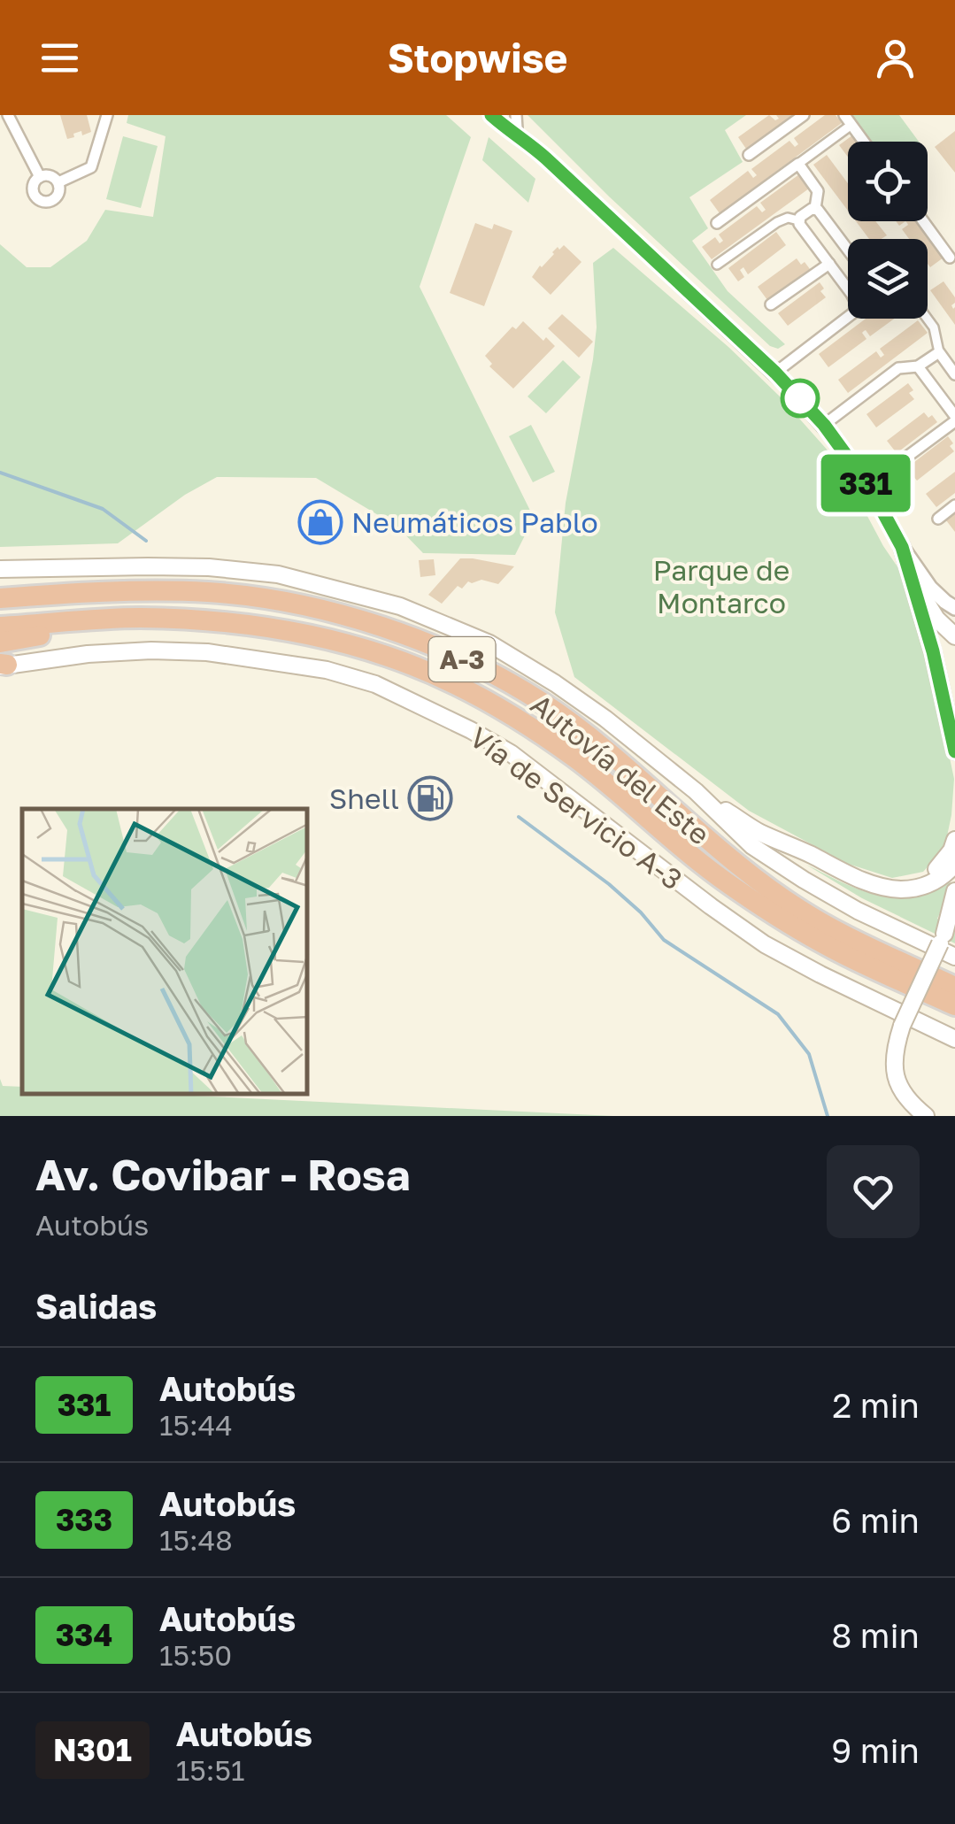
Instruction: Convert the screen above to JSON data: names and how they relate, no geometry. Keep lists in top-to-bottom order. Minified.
{"streets":{"highway":["A-3","Autovía del Este"],"main road":["Vía de Servicio A-3"]},"parks":["Parque de Montarco"],"places":{"shop":["Neumáticos Pablo"],"fuel station":["Shell"]},"lines":["bus line 331"],"page":{"header":"Stopwise","on_map":"331","heading":[["Av. Covibar - Rosa","Autobús"],"Salidas"],"list":[{"mark":"331","name":"Autobús","note":"15:44","value":"2 min"},{"mark":"333","name":"Autobús","note":"15:48","value":"6 min"},{"mark":"334","name":"Autobús","note":"15:50","value":"8 min"},{"mark":"N301","name":"Autobús","note":"15:51","value":"9 min"}]}}
